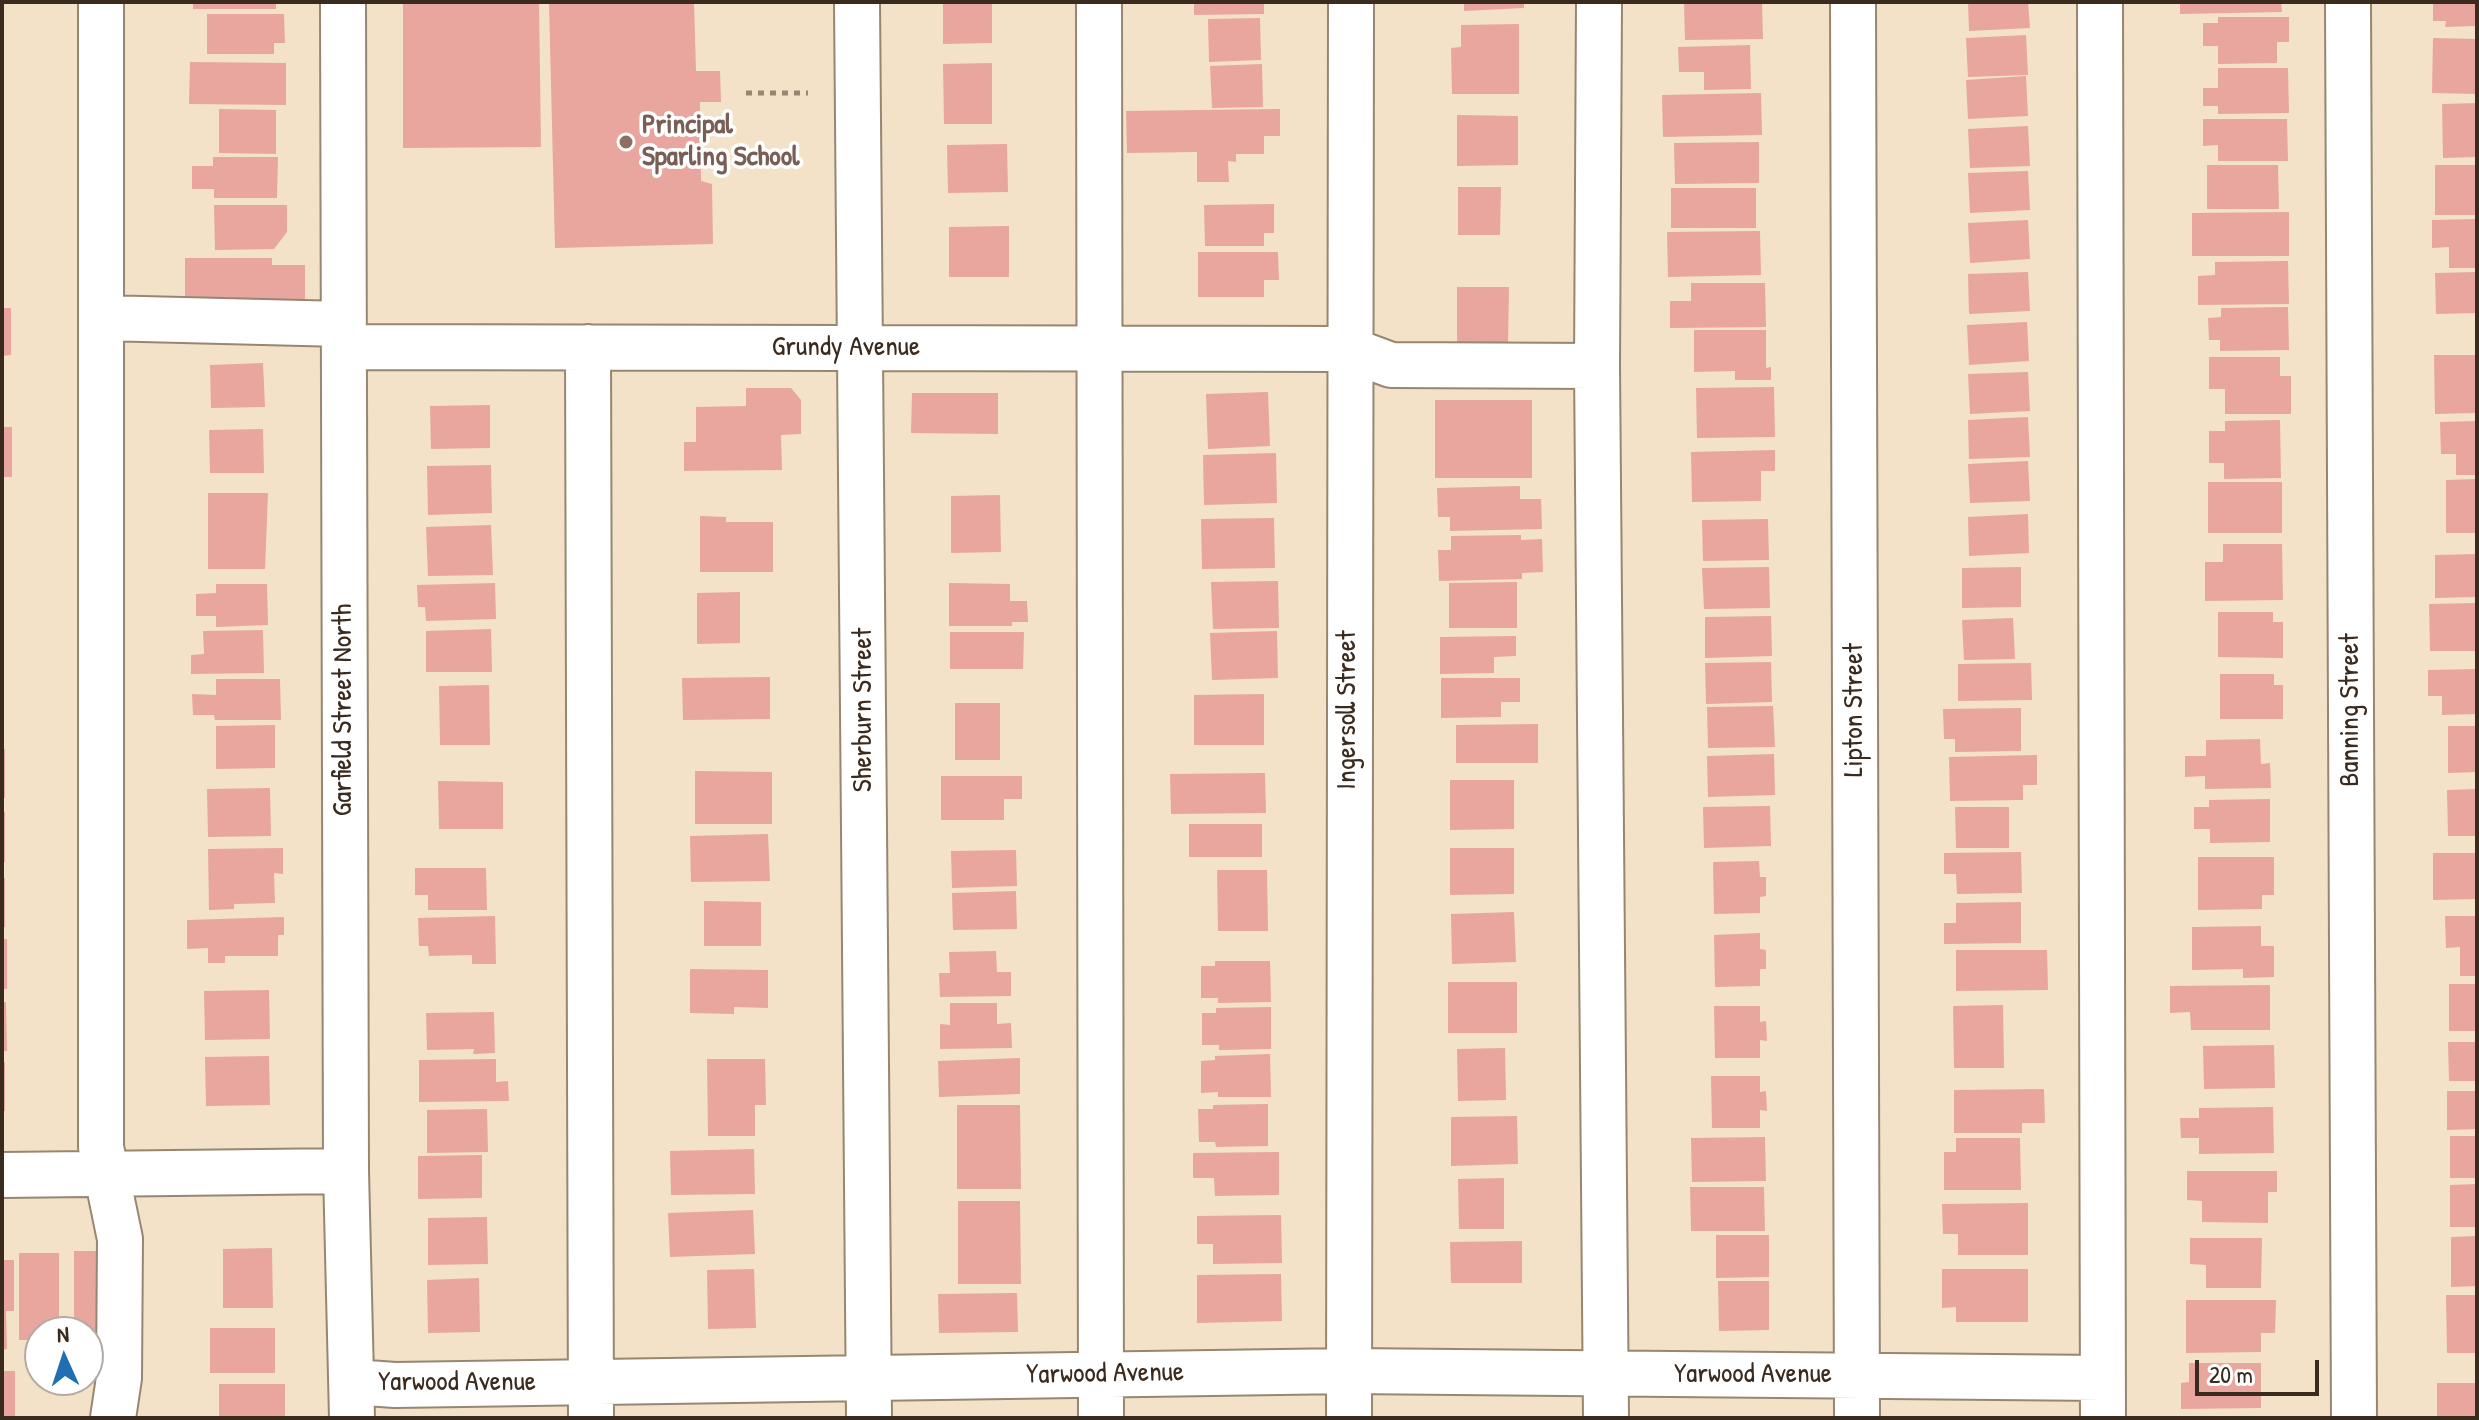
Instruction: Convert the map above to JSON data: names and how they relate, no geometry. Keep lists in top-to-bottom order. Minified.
{"streets":{"street":["Grundy Avenue","Garfield Street North","Sherburn Street","Ingersoll Street","Lipton Street","Banning Street","Yarwood Avenue"]},"crossings":[["Grundy Avenue","Garfield Street North"],["Grundy Avenue","Sherburn Street"],["Grundy Avenue","Ingersoll Street"],["Garfield Street North","Yarwood Avenue"],["Sherburn Street","Yarwood Avenue"],["Ingersoll Street","Yarwood Avenue"],["Lipton Street","Yarwood Avenue"]],"places":["Principal Sparling School"],"scale_bar":"20 m","north":"top"}
